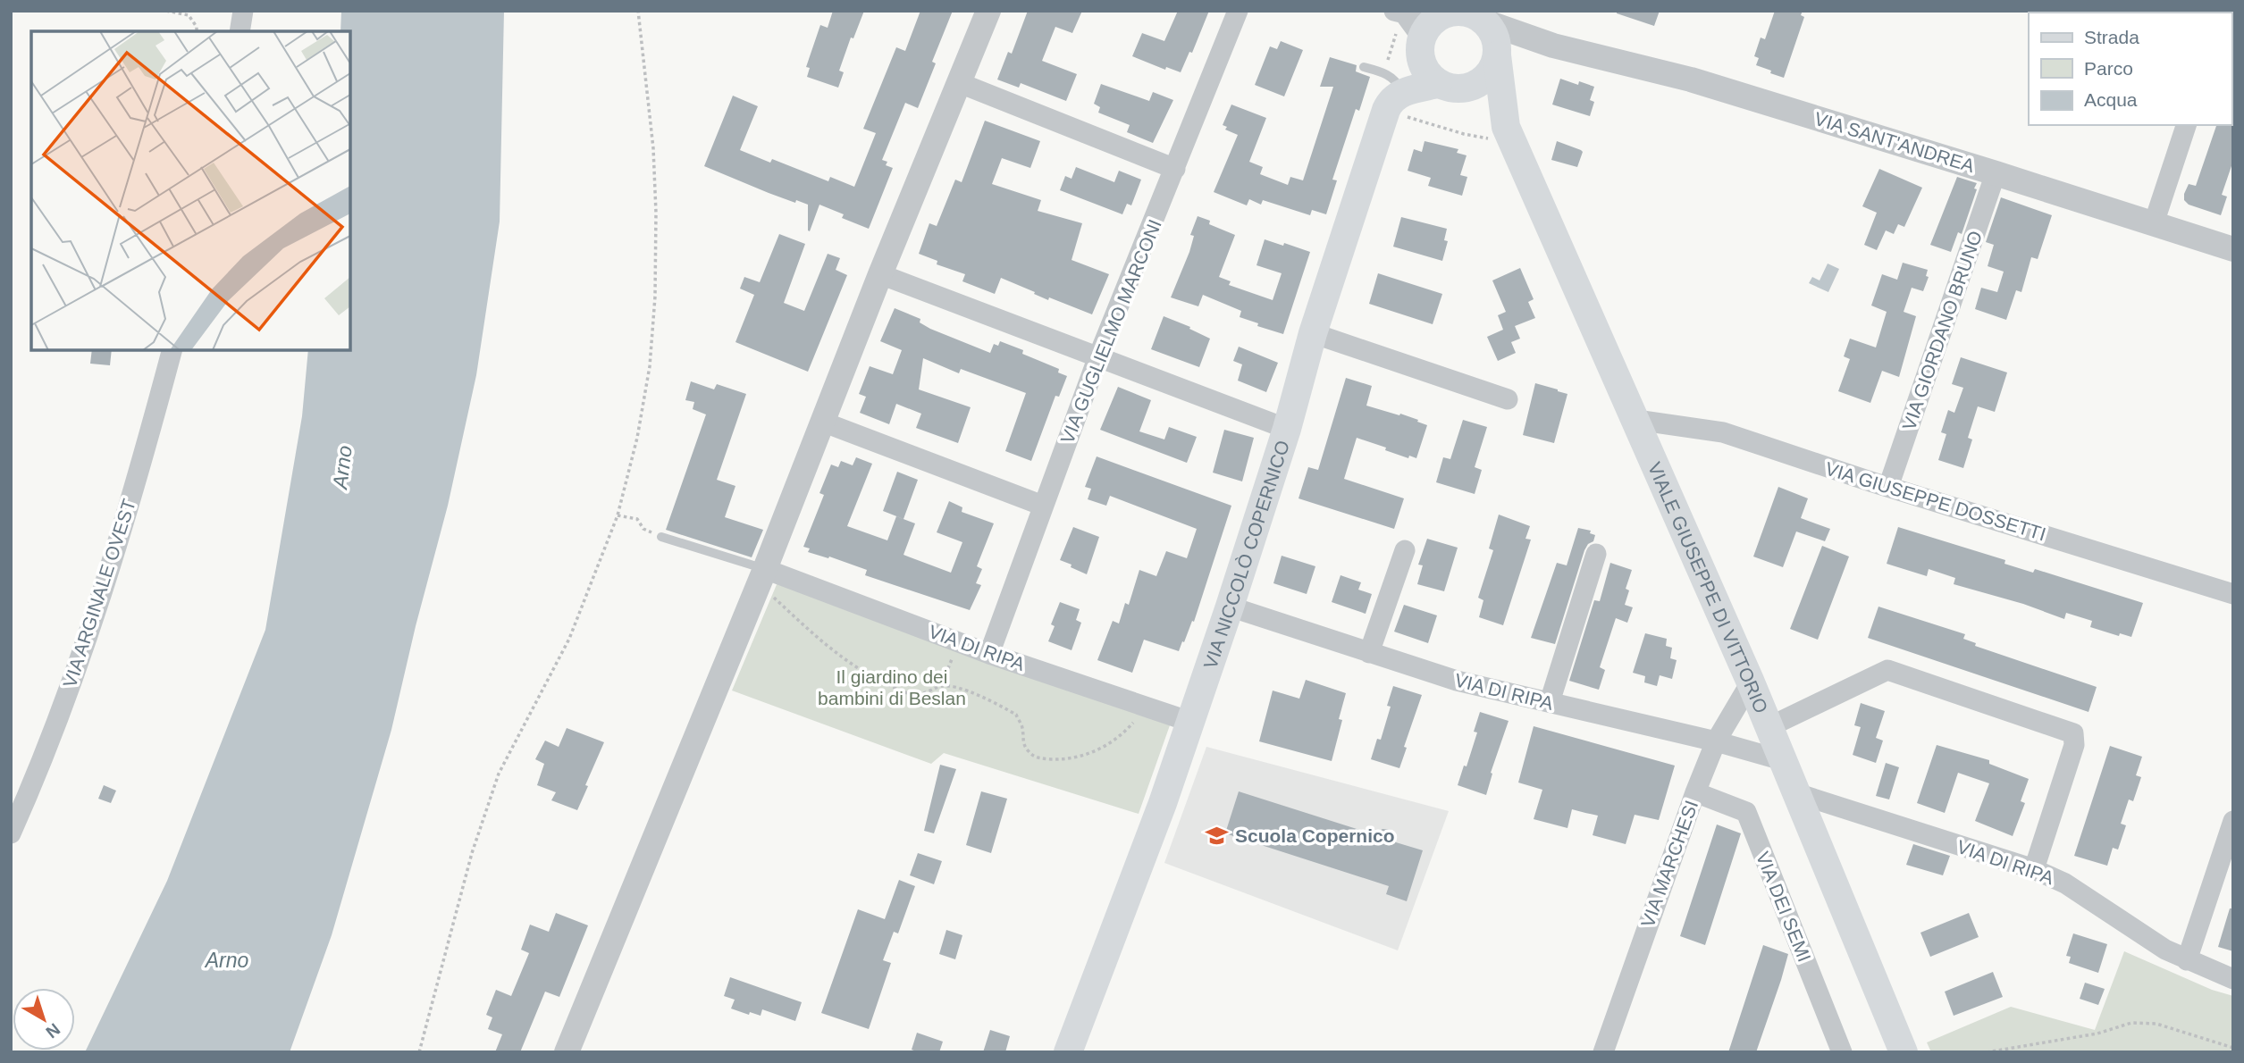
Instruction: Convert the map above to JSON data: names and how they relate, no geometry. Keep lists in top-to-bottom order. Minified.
{"streets":{"main road":["VIA NICCOLÒ COPERNICO","VIALE GIUSEPPE DI VITTORIO"],"street":["VIA SANT'ANDREA","VIA GIORDANO BRUNO","VIA GUGLIELMO MARCONI","VIA GIUSEPPE DOSSETTI","VIA ARGINALE OVEST","VIA DI RIPA","VIA MARCHESI","VIA DEI SEMI"]},"crossings":[["VIA SANT'ANDREA","VIA GIORDANO BRUNO"],["VIA SANT'ANDREA","VIALE GIUSEPPE DI VITTORIO"],["VIA GIORDANO BRUNO","VIA GIUSEPPE DOSSETTI"],["VIA GUGLIELMO MARCONI","VIA DI RIPA"],["VIA GIUSEPPE DOSSETTI","VIALE GIUSEPPE DI VITTORIO"],["VIA NICCOLÒ COPERNICO","VIA DI RIPA"],["VIALE GIUSEPPE DI VITTORIO","VIA DI RIPA"],["VIALE GIUSEPPE DI VITTORIO","VIA MARCHESI"],["VIA DI RIPA","VIA MARCHESI"],["VIA MARCHESI","VIA DEI SEMI"]],"water":["Arno"],"parks":["Il giardino dei bambini di Beslan"],"places":{"school or university":["Scuola Copernico"]},"legend":["Strada","Parco","Acqua"],"north":"bottom right"}
